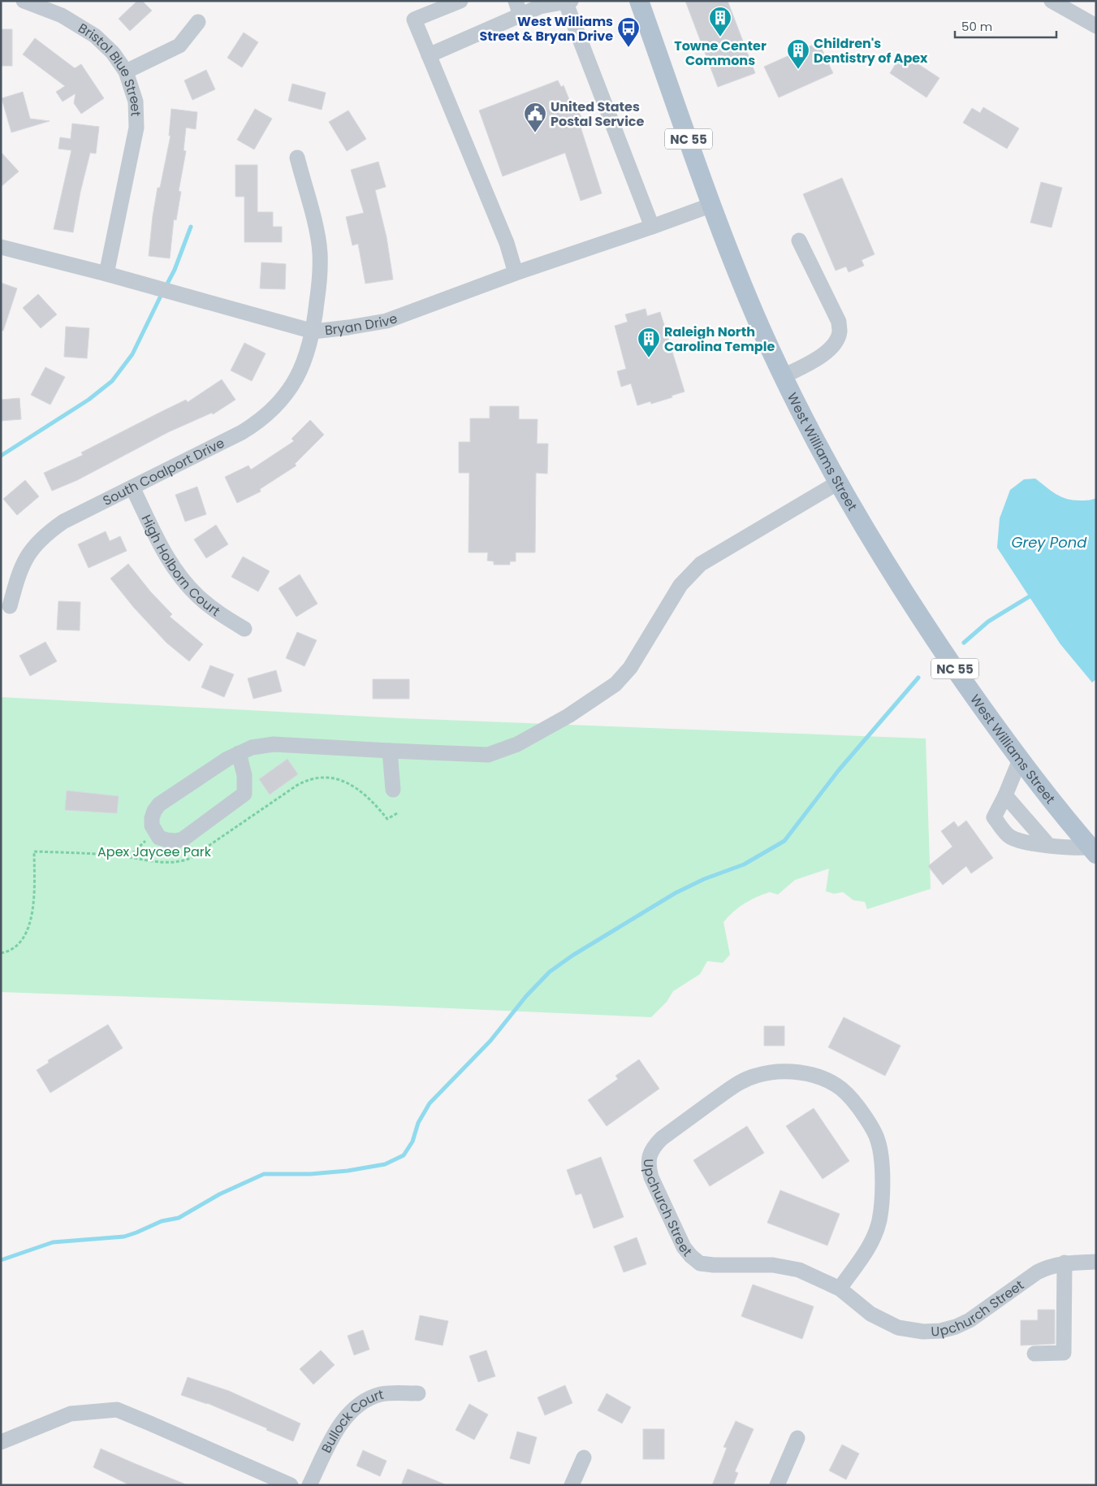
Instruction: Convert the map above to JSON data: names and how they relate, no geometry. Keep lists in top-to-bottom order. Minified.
{"streets":{"main road":["NC 55","West Williams Street"],"street":["Bristol Blue Street","Bryan Drive","South Coalport Drive","High Holborn Court","Upchurch Street","Bullock Court"]},"crossings":[["Bristol Blue Street","Bryan Drive"],["Bryan Drive","West Williams Street"],["Bryan Drive","South Coalport Drive"],["South Coalport Drive","High Holborn Court"]],"water":["Grey Pond"],"parks":["Apex Jaycee Park"],"places":{"building":["Towne Center Commons","Children's Dentistry of Apex","Raleigh North Carolina Temple"],"bus stop":["West Williams Street & Bryan Drive"],"public building":["United States Postal Service"]},"scale_bar":"50 m"}
